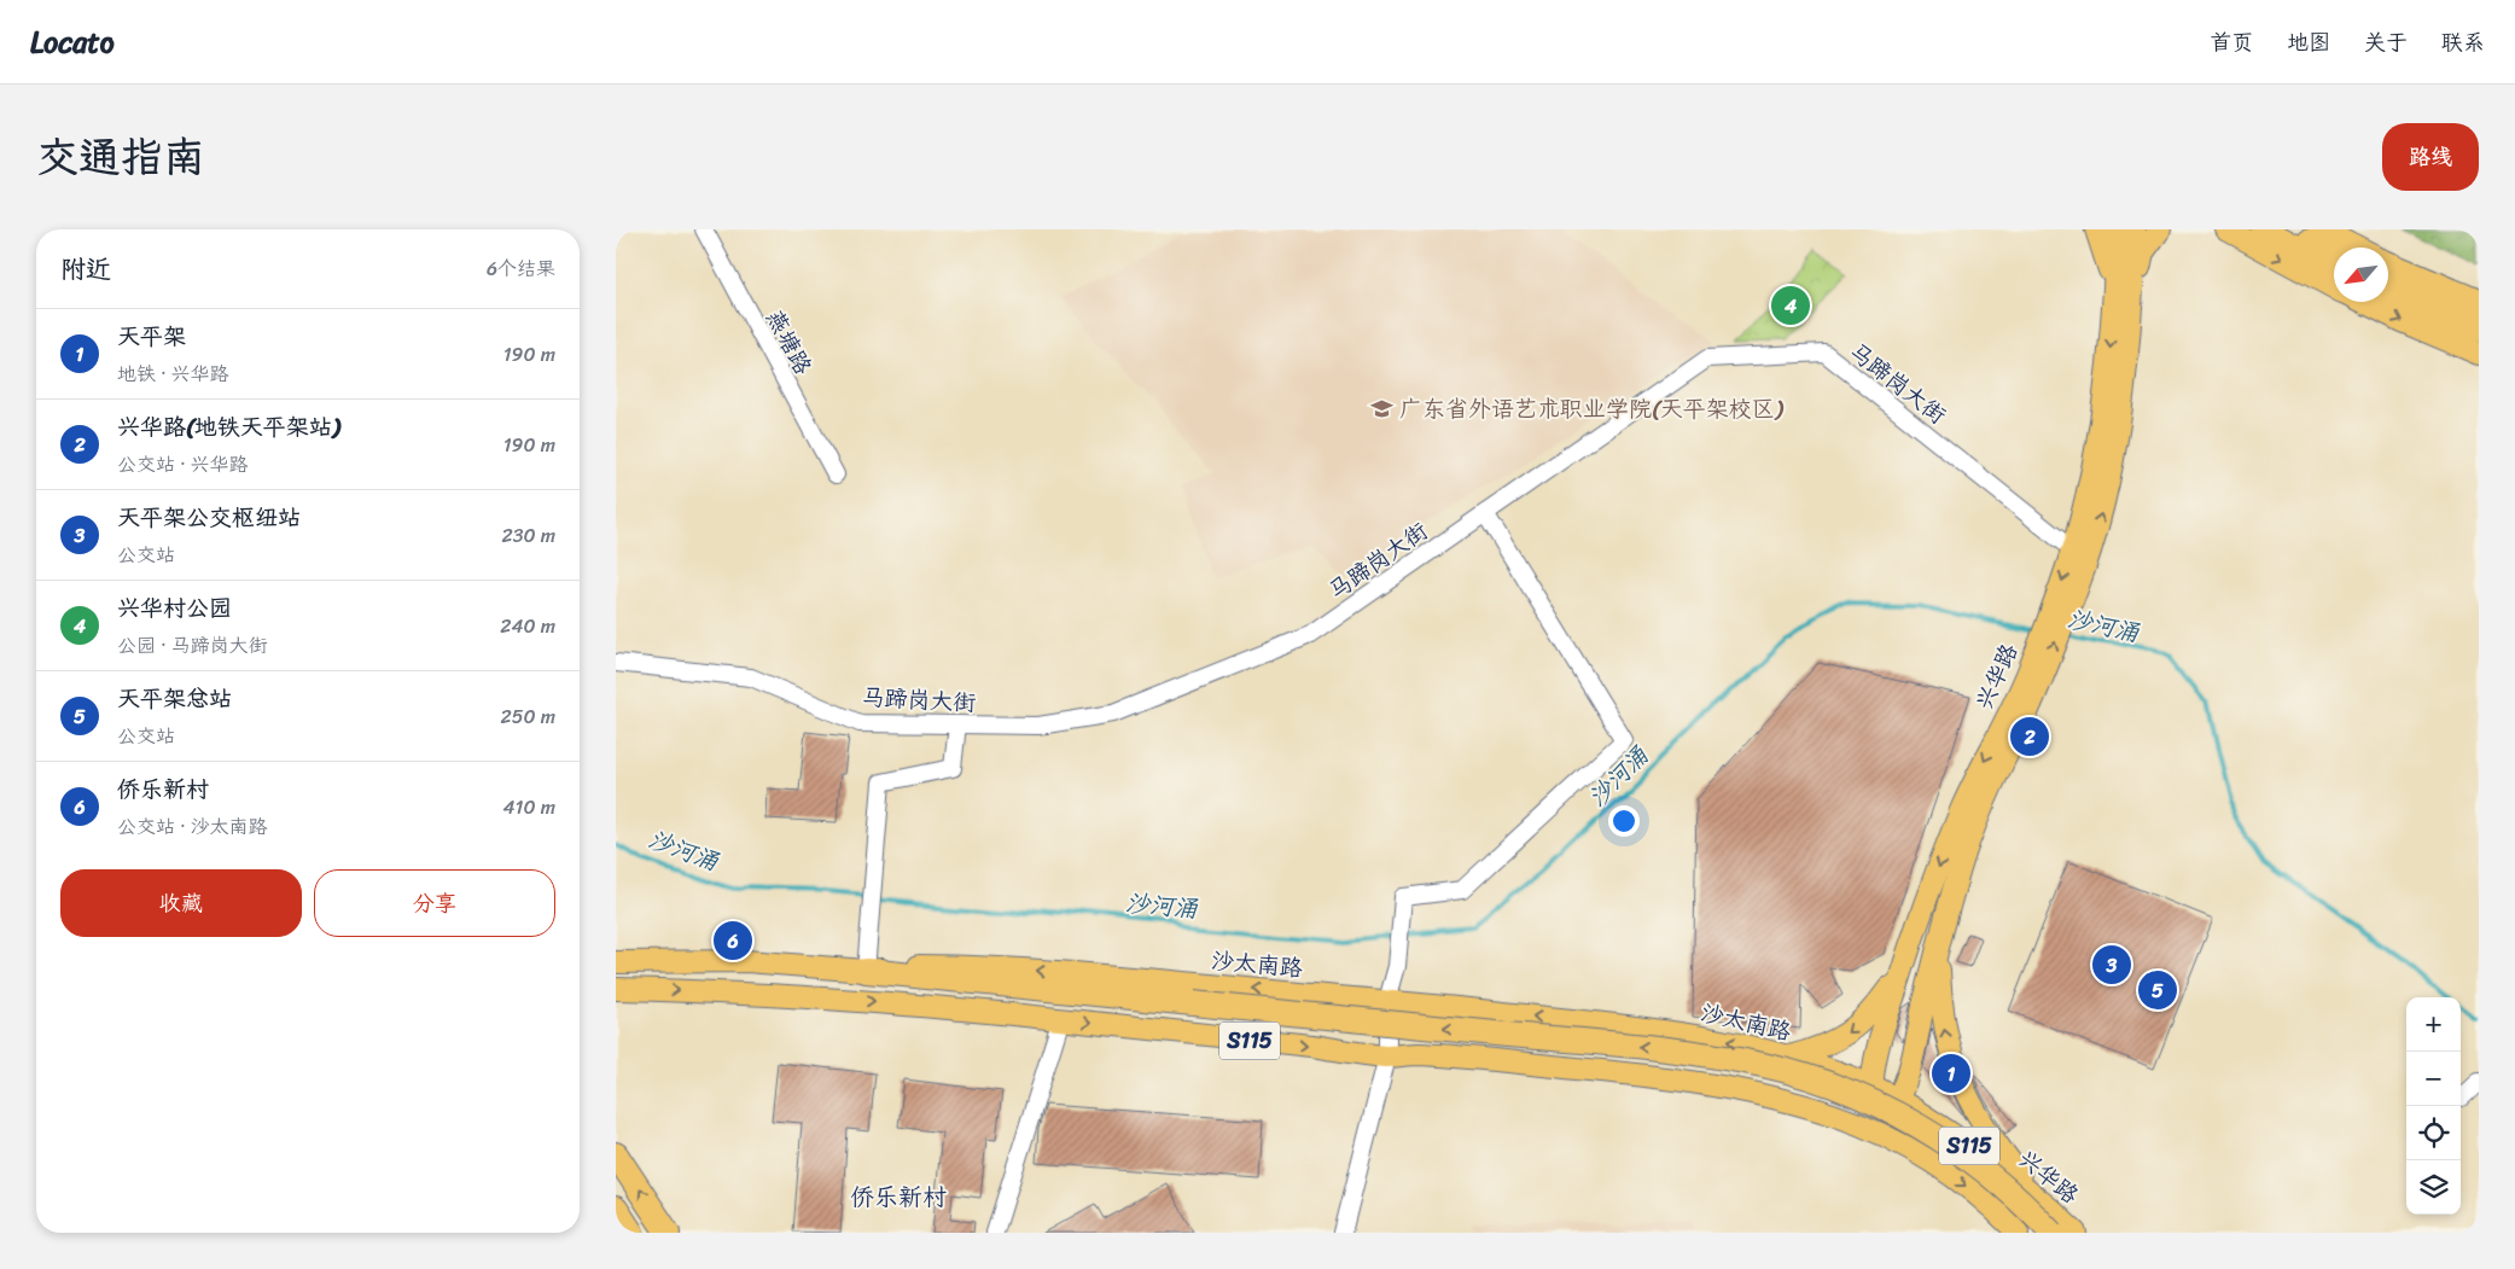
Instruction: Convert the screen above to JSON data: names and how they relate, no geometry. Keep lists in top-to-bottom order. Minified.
{"streets":{"main road":["兴华路","沙太南路","S115"],"street":["燕塘路","马蹄岗大街"]},"crossings":[["马蹄岗大街","兴华路"],["兴华路","沙太南路"],["兴华路","S115"]],"districts":["侨乐新村"],"water":["沙河涌"],"places":{"school or university":["广东省外语艺术职业学院(天平架校区)"]},"north":"bottom left","page":{"header":"Locato","nav":["首页","地图","关于","联系"],"title":"交通指南","buttons":["路线",["收藏","分享"]],"heading":["附近","6个结果"],"pins":["4","2","6","3","5","1"],"list":[{"mark":"1","name":"天平架","note":"地铁 · 兴华路","value":"190 m"},{"mark":"2","name":"兴华路(地铁天平架站)","note":"公交站 · 兴华路","value":"190 m"},{"mark":"3","name":"天平架公交枢纽站","note":"公交站","value":"230 m"},{"mark":"4","name":"兴华村公园","note":"公园 · 马蹄岗大街","value":"240 m"},{"mark":"5","name":"天平架总站","note":"公交站","value":"250 m"},{"mark":"6","name":"侨乐新村","note":"公交站 · 沙太南路","value":"410 m"}],"map_buttons":["+","−"]}}
